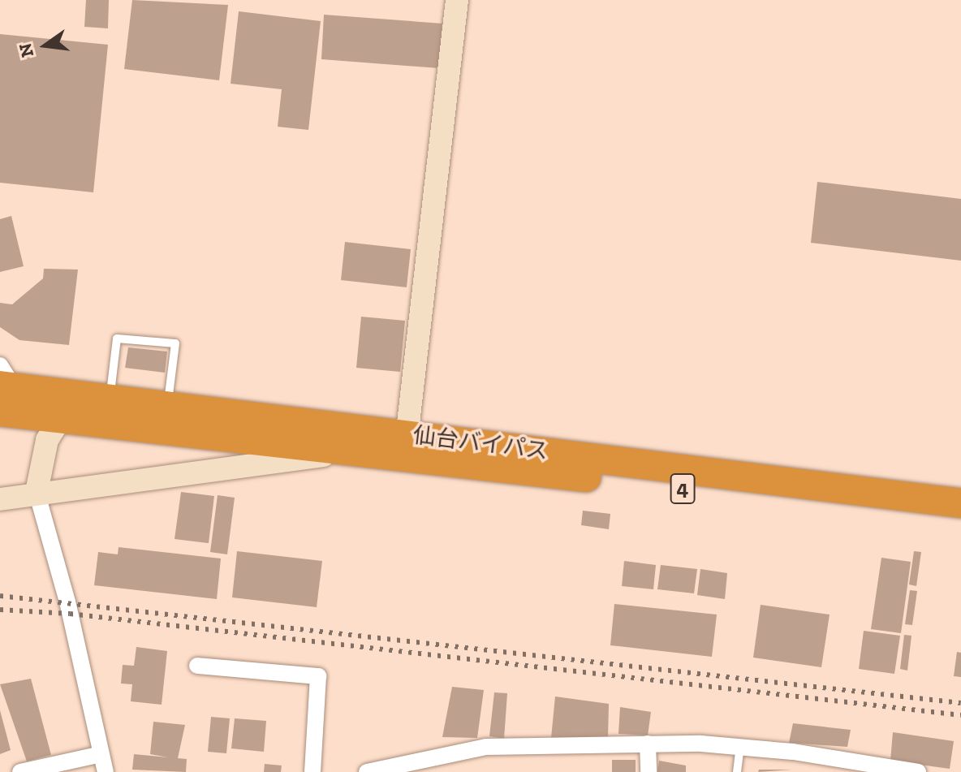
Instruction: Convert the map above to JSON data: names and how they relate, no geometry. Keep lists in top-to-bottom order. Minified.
{"streets":{"highway":["仙台バイパス","4"]},"north":"left"}
